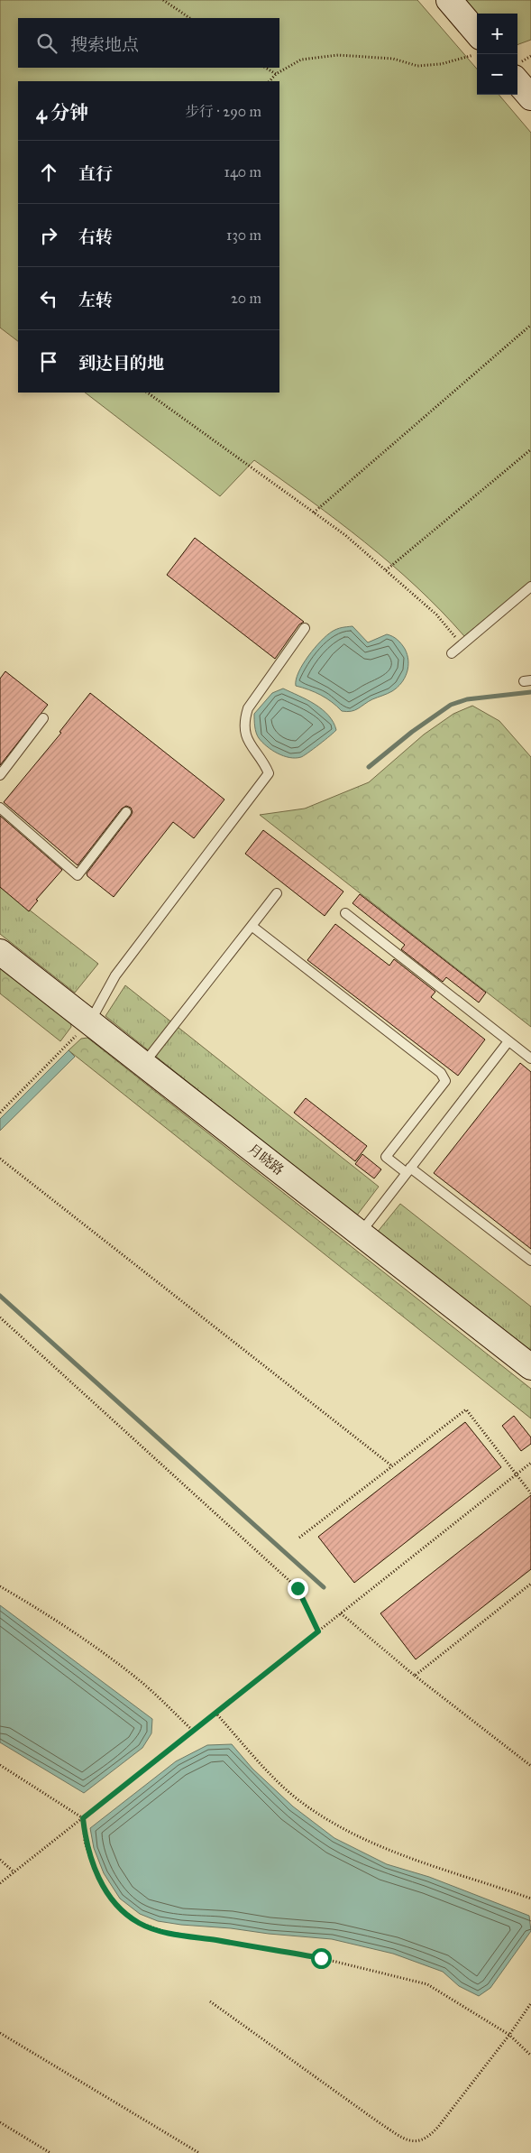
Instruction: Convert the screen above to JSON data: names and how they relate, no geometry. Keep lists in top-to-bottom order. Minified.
{"streets":{"street":["月晓路"]},"page":{"map_buttons":["+","−"],"search":"搜索地点","heading":["4 分钟","步行 · 290 m"],"list":[["直行","140 m"],["右转","130 m"],["左转","20 m"],"到达目的地"]}}
